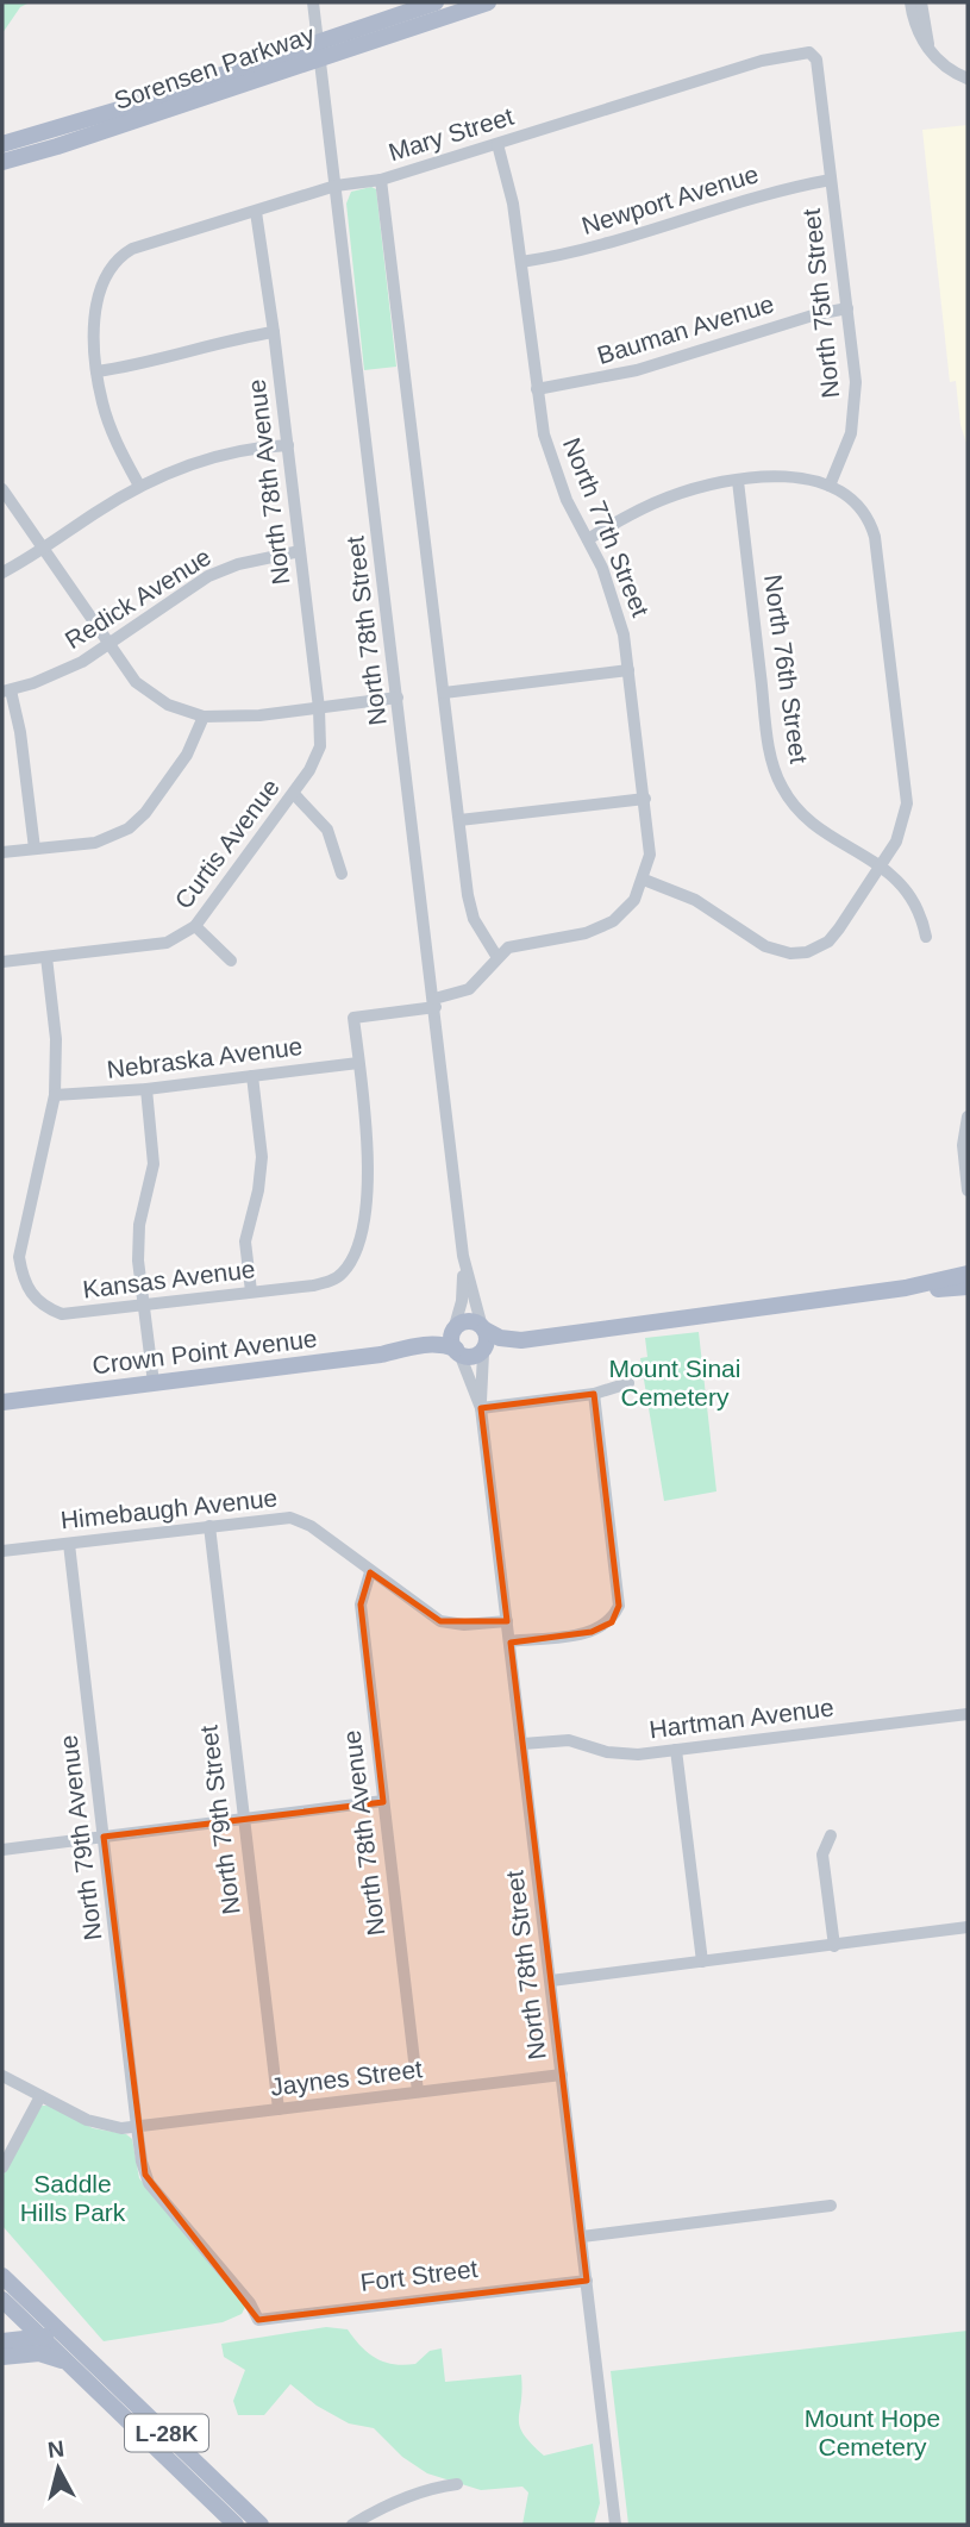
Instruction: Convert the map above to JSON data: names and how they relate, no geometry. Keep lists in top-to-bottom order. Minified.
{"streets":{"main road":["Sorensen Parkway","Crown Point Avenue","L-28K"],"street":["Mary Street","Newport Avenue","North 75th Street","Bauman Avenue","North 78th Avenue","North 77th Street","Redick Avenue","North 78th Street","North 76th Street","Curtis Avenue","Nebraska Avenue","Kansas Avenue","Himebaugh Avenue","Hartman Avenue","North 79th Street","North 79th Avenue","Jaynes Street","Fort Street"]},"crossings":[["Sorensen Parkway","North 78th Street"],["Mary Street","North 75th Street"],["Mary Street","North 78th Avenue"],["Mary Street","North 77th Street"],["Mary Street","North 78th Street"],["Newport Avenue","North 75th Street"],["Newport Avenue","North 77th Street"],["North 75th Street","Bauman Avenue"],["Bauman Avenue","North 77th Street"],["North 78th Avenue","Redick Avenue"],["North 78th Avenue","Curtis Avenue"],["North 78th Avenue","Himebaugh Avenue"],["North 78th Avenue","Jaynes Street"],["North 78th Street","Himebaugh Avenue"],["North 78th Street","Hartman Avenue"],["North 78th Street","Jaynes Street"],["North 78th Street","Fort Street"],["Nebraska Avenue","Kansas Avenue"],["Himebaugh Avenue","North 79th Street"],["Himebaugh Avenue","North 79th Avenue"],["North 79th Street","Jaynes Street"],["North 79th Avenue","Jaynes Street"],["North 79th Avenue","Fort Street"]],"parks":["Mount Sinai Cemetery","Saddle Hills Park","Mount Hope Cemetery"],"north":"top"}
